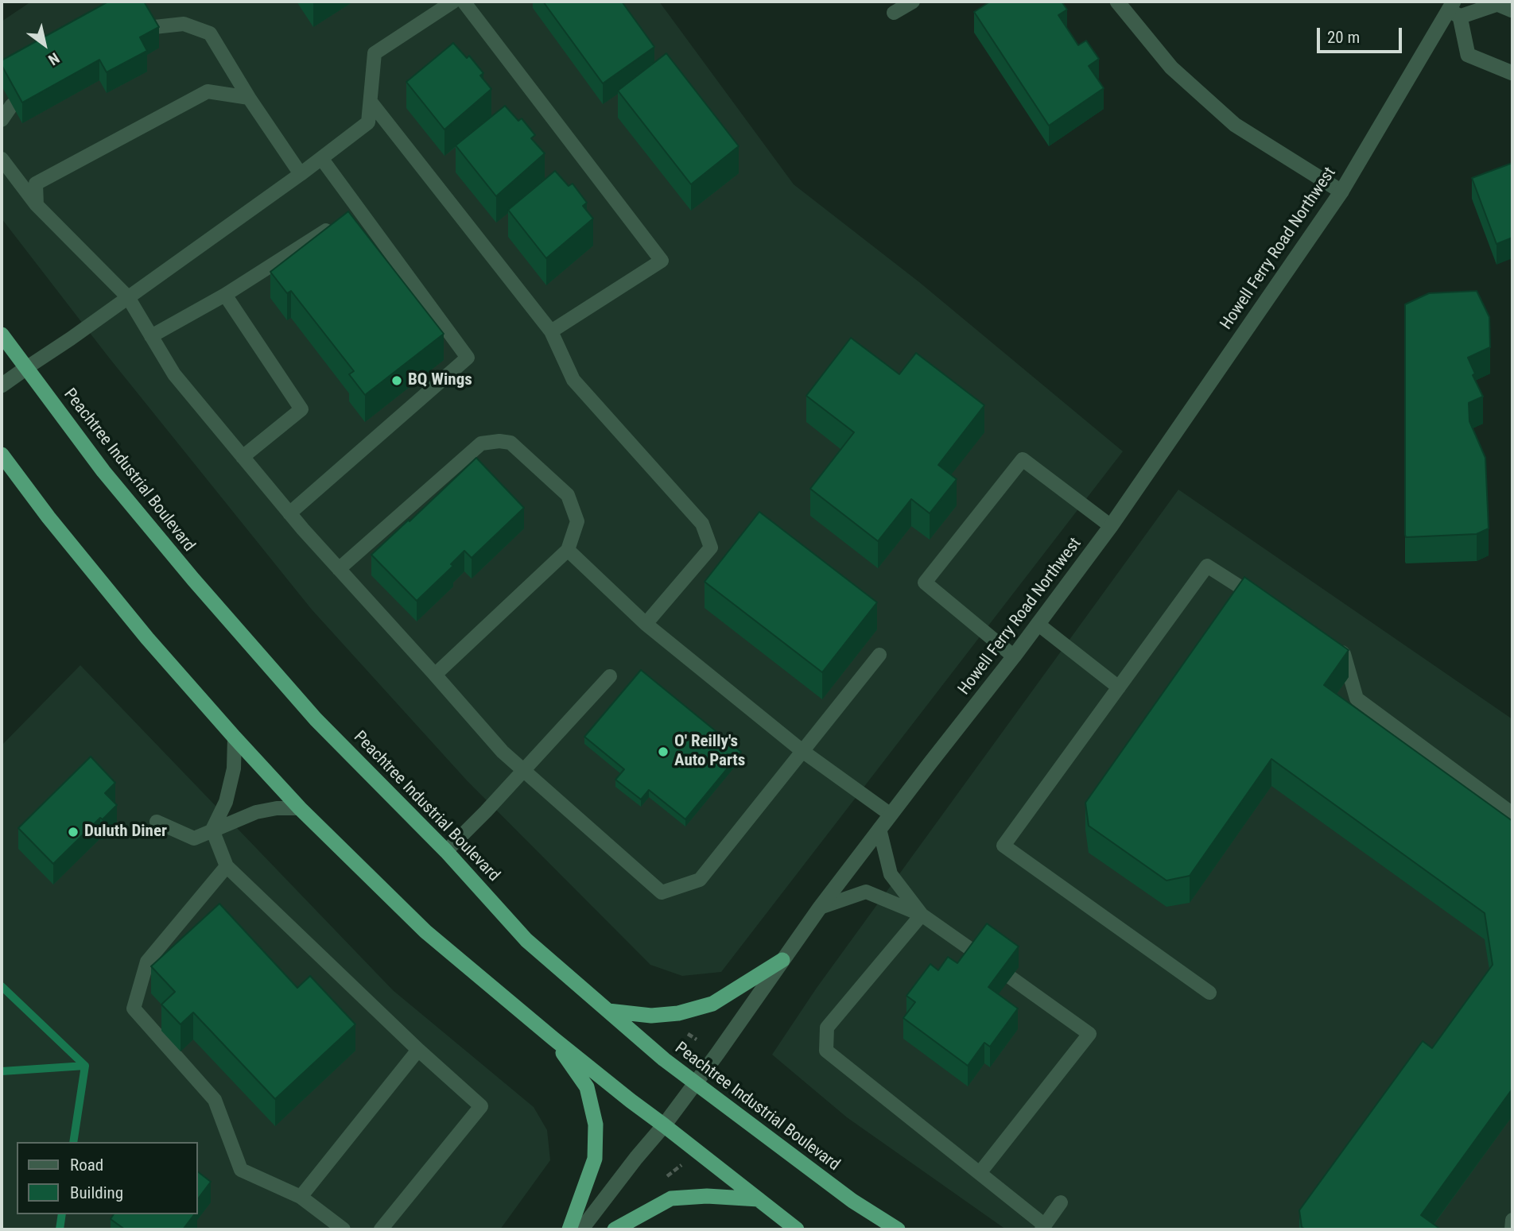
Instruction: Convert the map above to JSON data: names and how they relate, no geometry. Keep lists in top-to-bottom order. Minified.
{"streets":{"highway":["Peachtree Industrial Boulevard"],"street":["Howell Ferry Road Northwest"]},"crossings":[["Howell Ferry Road Northwest","Peachtree Industrial Boulevard"]],"places":["BQ Wings","O' Reilly's Auto Parts","Duluth Diner"],"legend":["Road","Building"],"scale_bar":"20 m","north":"bottom right"}
